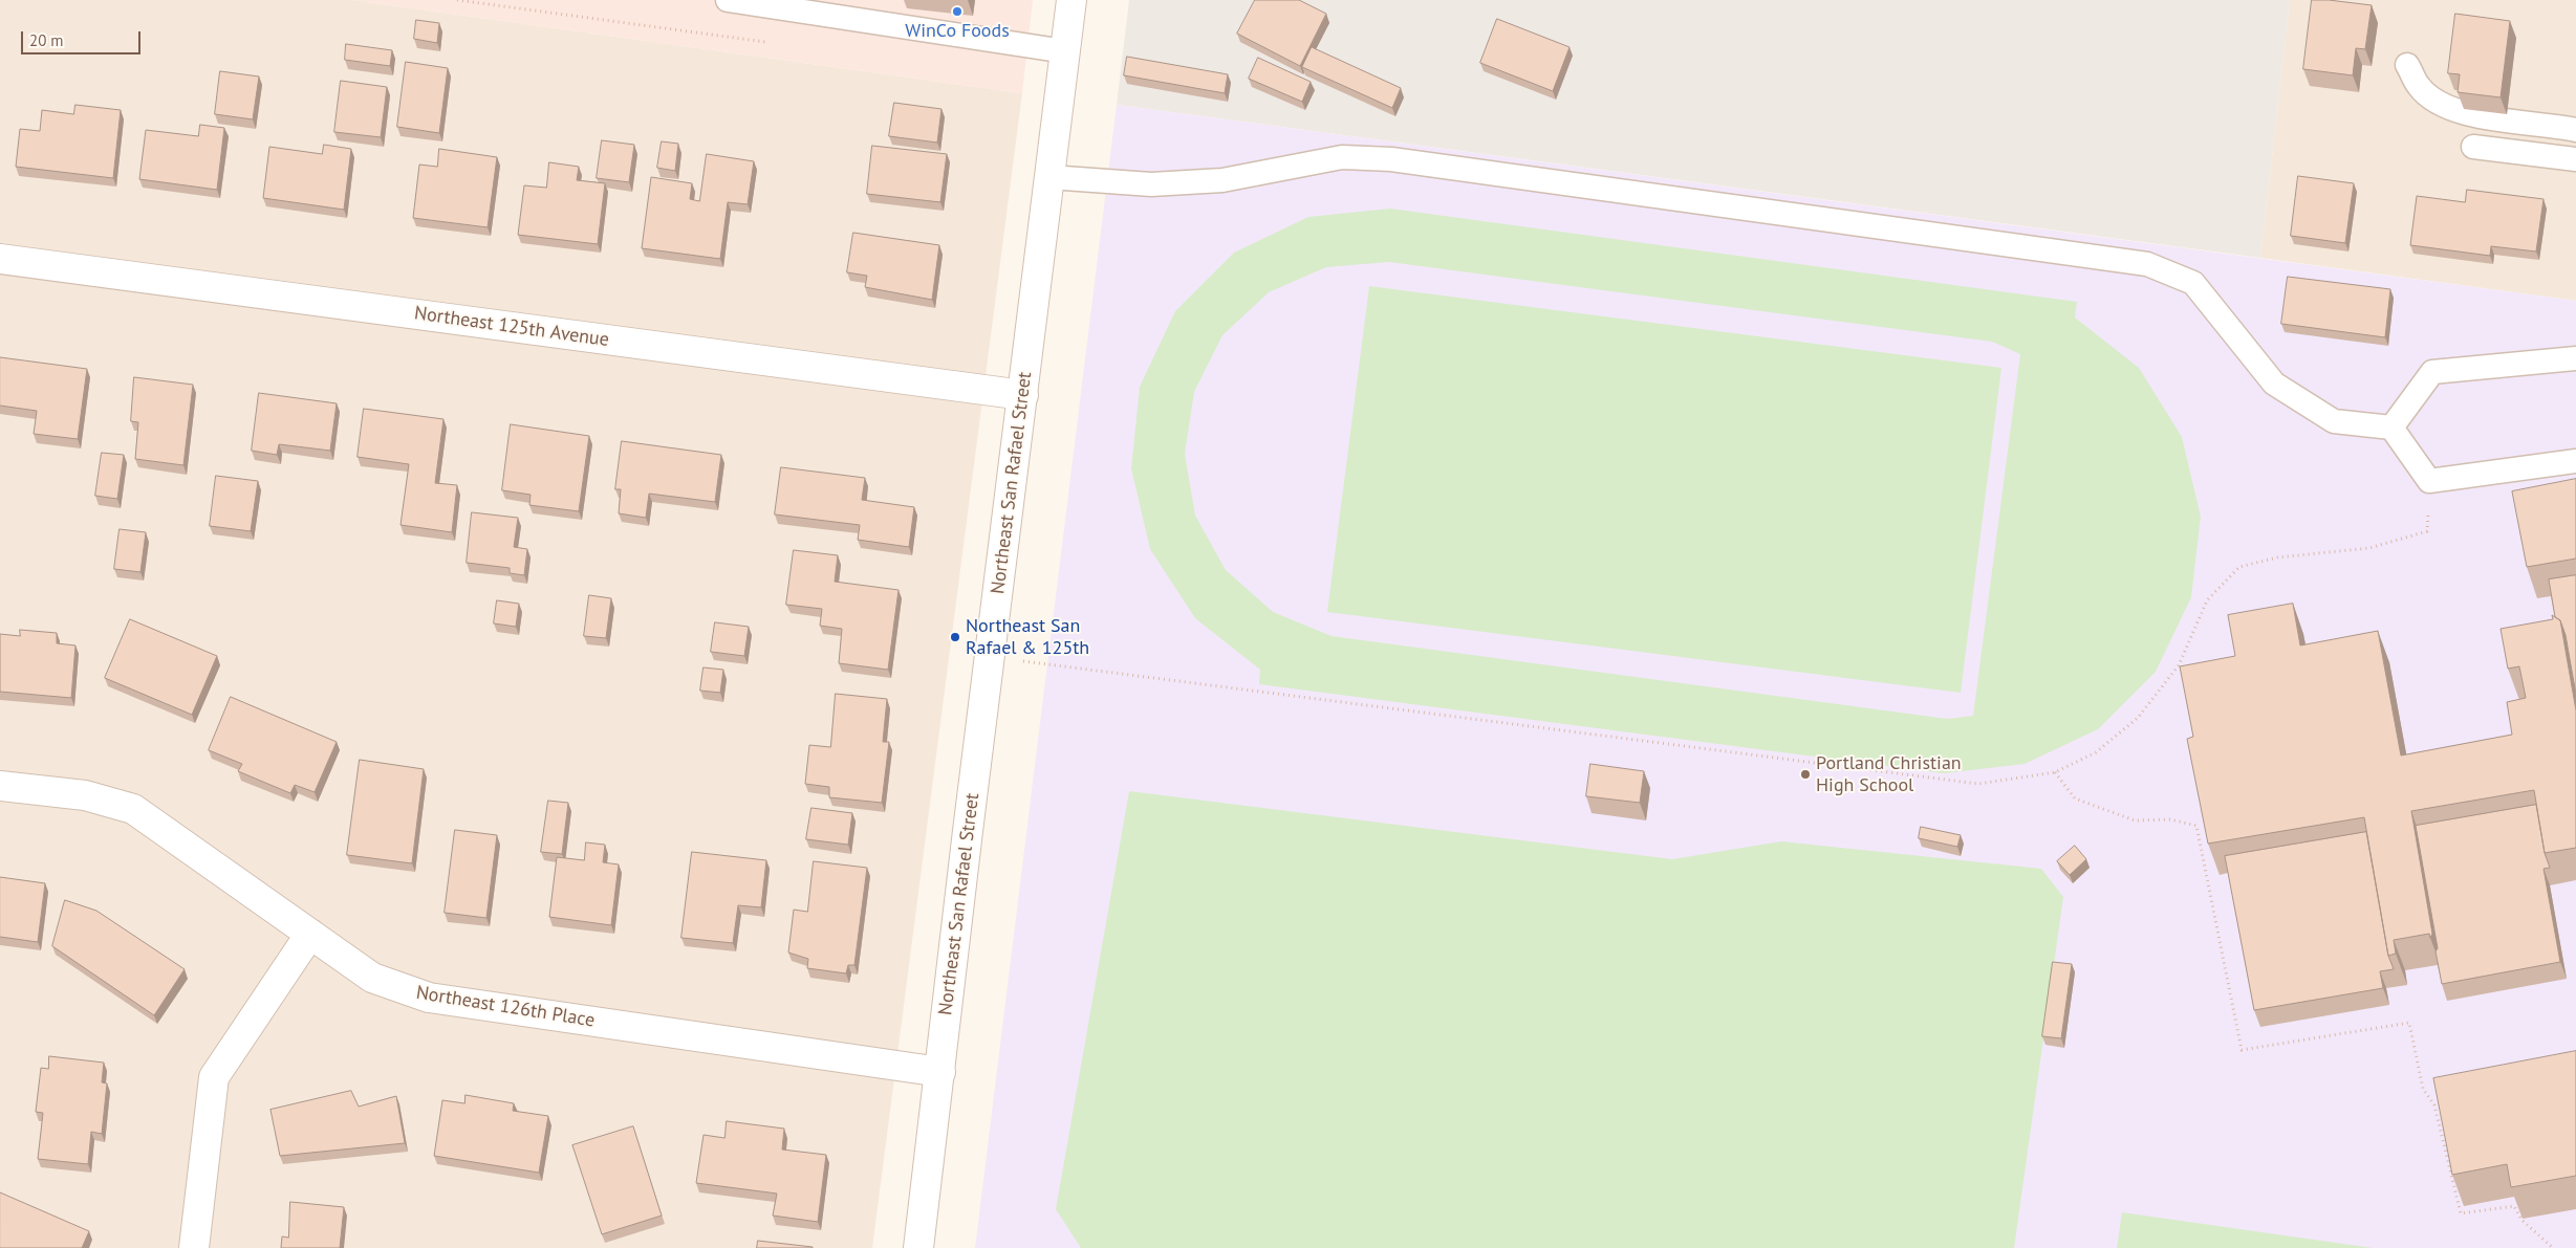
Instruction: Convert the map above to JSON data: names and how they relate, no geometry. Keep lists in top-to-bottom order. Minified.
{"streets":{"street":["Northeast 125th Avenue","Northeast San Rafael Street","Northeast 126th Place"]},"crossings":[["Northeast 125th Avenue","Northeast San Rafael Street"],["Northeast San Rafael Street","Northeast 126th Place"]],"places":["WinCo Foods","Northeast San Rafael & 125th","Portland Christian High School"],"scale_bar":"20 m"}
